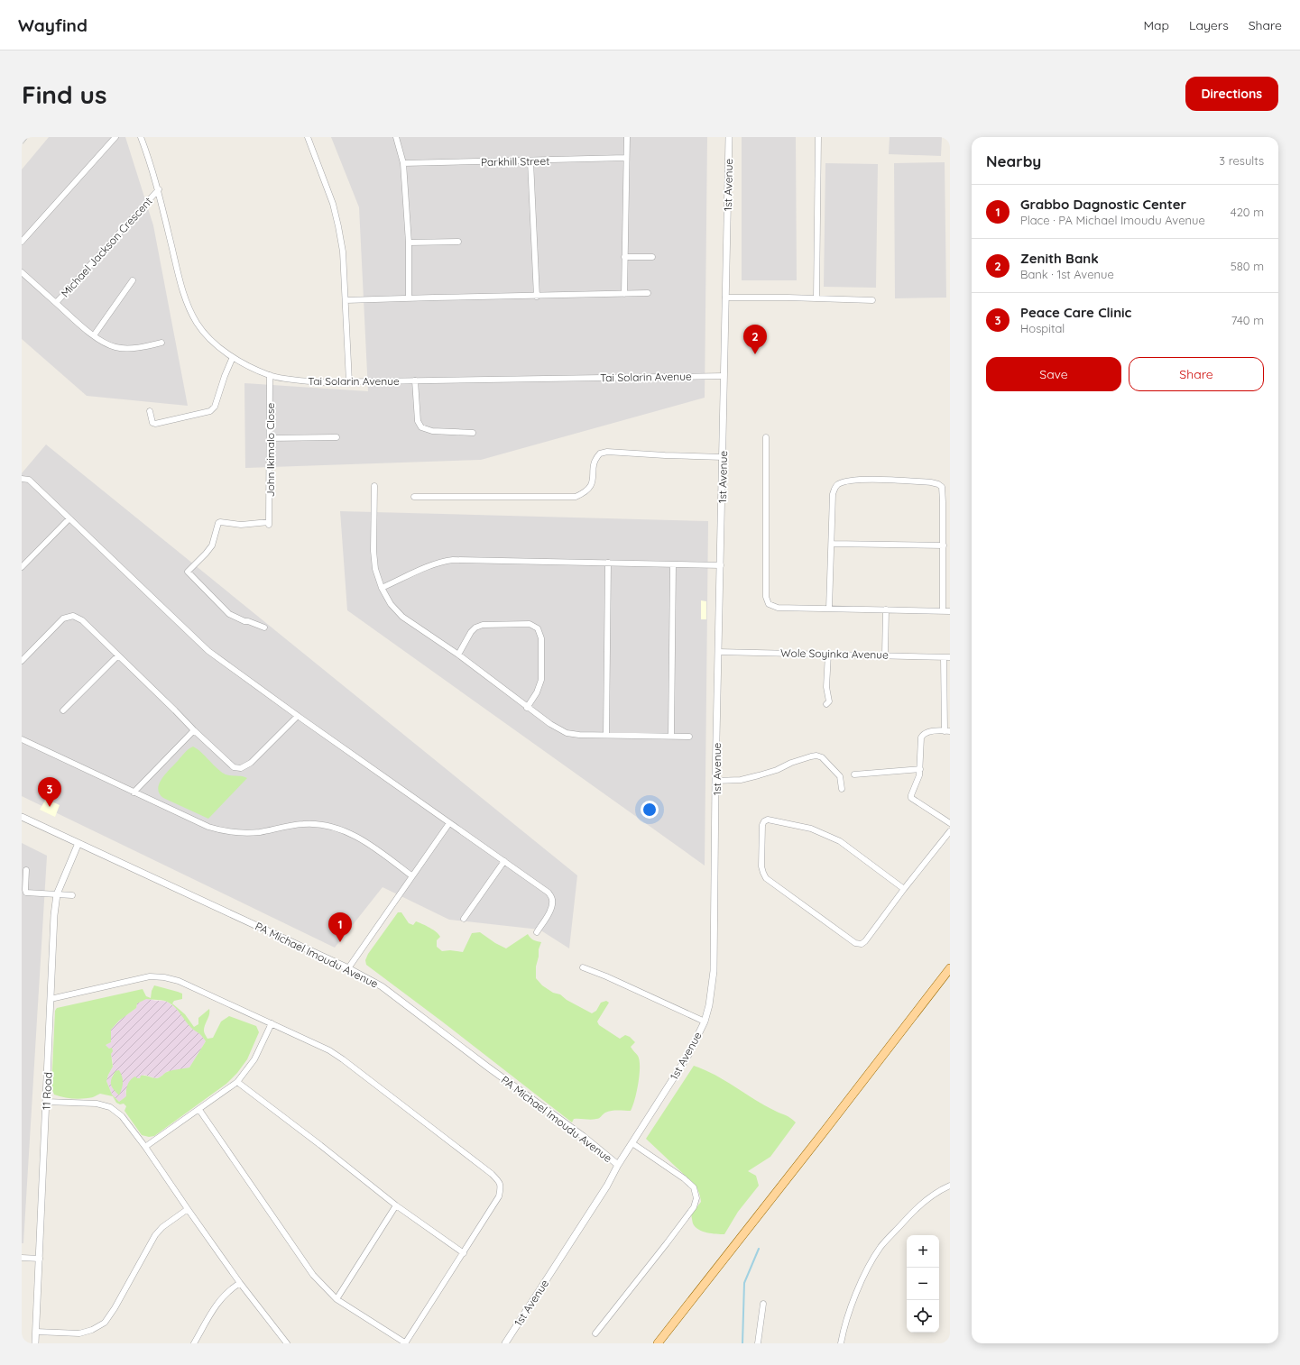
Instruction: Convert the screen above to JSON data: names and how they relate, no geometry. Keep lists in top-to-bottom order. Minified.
{"streets":{"street":["Parkhill Street","1st Avenue","Michael Jackson Crescent","Tai Solarin Avenue","John Ikimalo Close","Wole Soyinka Avenue","PA Michael Imoudu Avenue","11 Road"]},"crossings":[["1st Avenue","Tai Solarin Avenue"],["1st Avenue","Wole Soyinka Avenue"],["1st Avenue","PA Michael Imoudu Avenue"],["Michael Jackson Crescent","Tai Solarin Avenue"],["Tai Solarin Avenue","John Ikimalo Close"],["PA Michael Imoudu Avenue","11 Road"]],"page":{"header":"Wayfind","nav":["Map","Layers","Share"],"buttons":["Directions",["Save","Share"]],"title":"Find us","heading":["Nearby","3 results"],"list":[{"mark":"1","name":"Grabbo Dagnostic Center","note":"Place · PA Michael Imoudu Avenue","value":"420 m"},{"mark":"2","name":"Zenith Bank","note":"Bank · 1st Avenue","value":"580 m"},{"mark":"3","name":"Peace Care Clinic","note":"Hospital","value":"740 m"}],"pins":["2","3","1"],"map_buttons":["+","−"]}}
